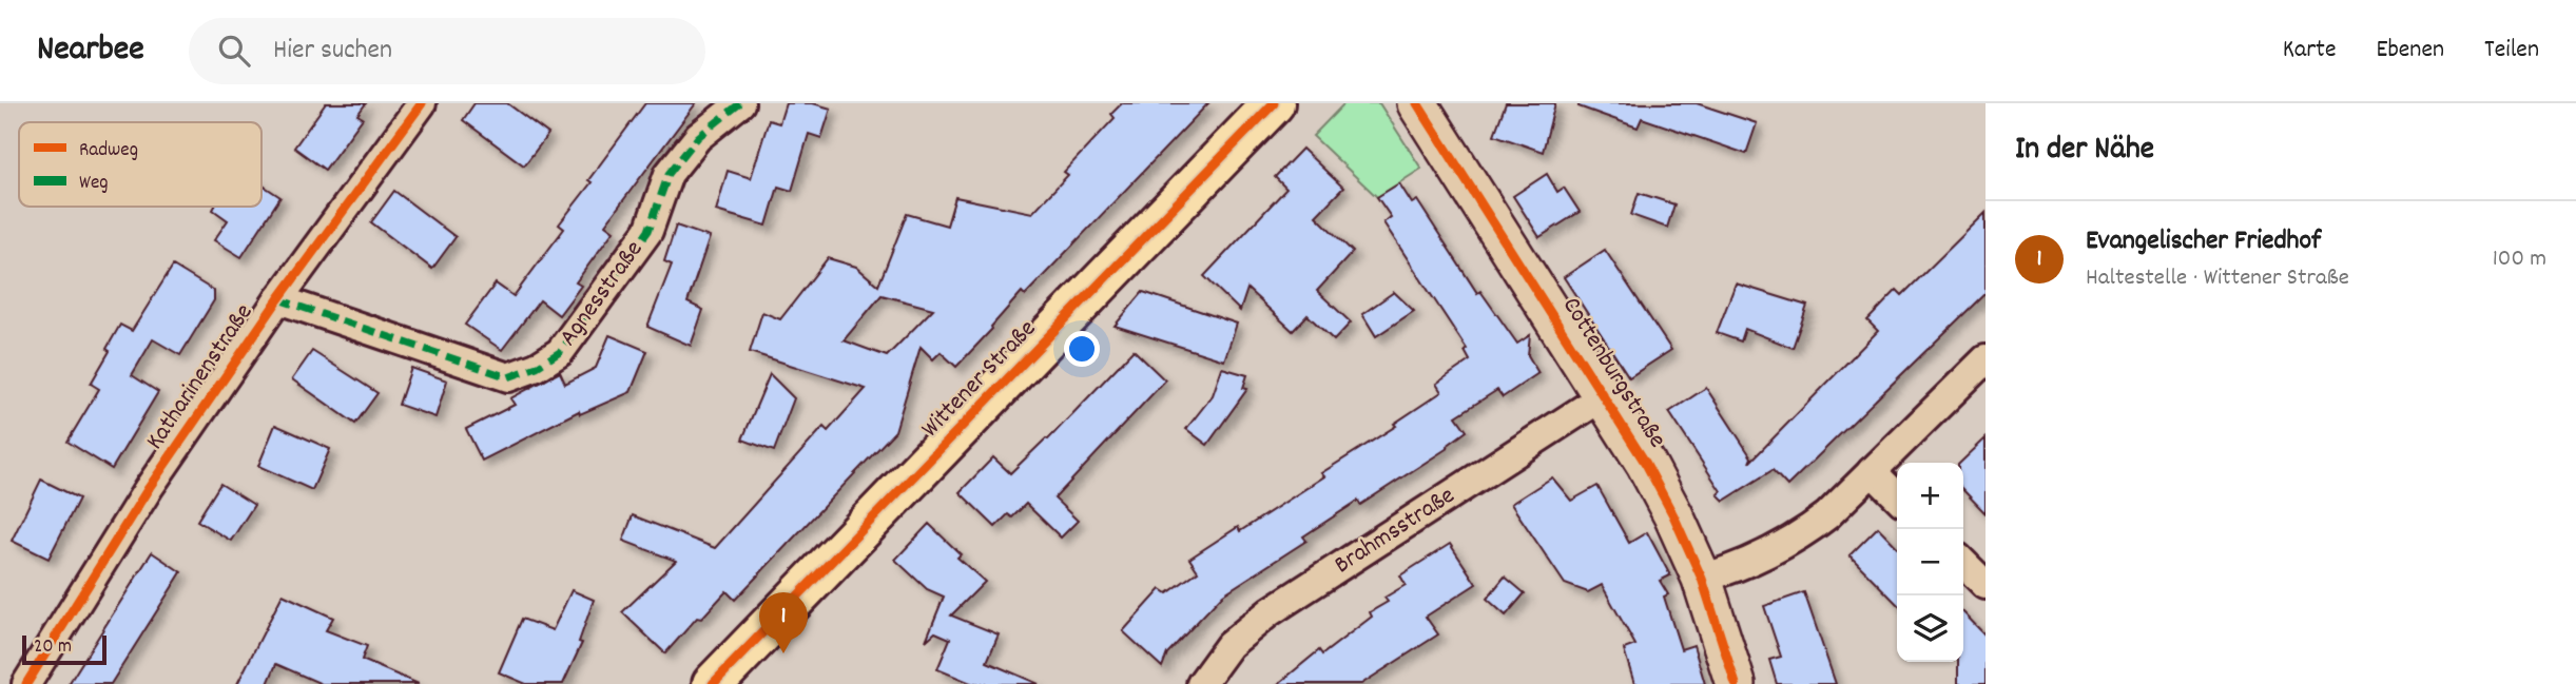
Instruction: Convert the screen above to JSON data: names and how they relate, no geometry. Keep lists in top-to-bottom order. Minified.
{"streets":{"main road":["Wittener Straße"],"street":["Agnesstraße","Cottenburgstraße","Katharinenstraße","Brahmsstraße"]},"crossings":[["Agnesstraße","Katharinenstraße"],["Cottenburgstraße","Brahmsstraße"]],"legend":["Radweg","Weg"],"scale_bar":"20 m","page":{"header":"Nearbee","search":"Hier suchen","nav":["Karte","Ebenen","Teilen"],"heading":"In der Nähe","list":[{"mark":"1","name":"Evangelischer Friedhof","note":"Haltestelle · Wittener Straße","value":"100 m"}],"map_buttons":["+","−"],"pins":"1","scale":"20 m"}}
